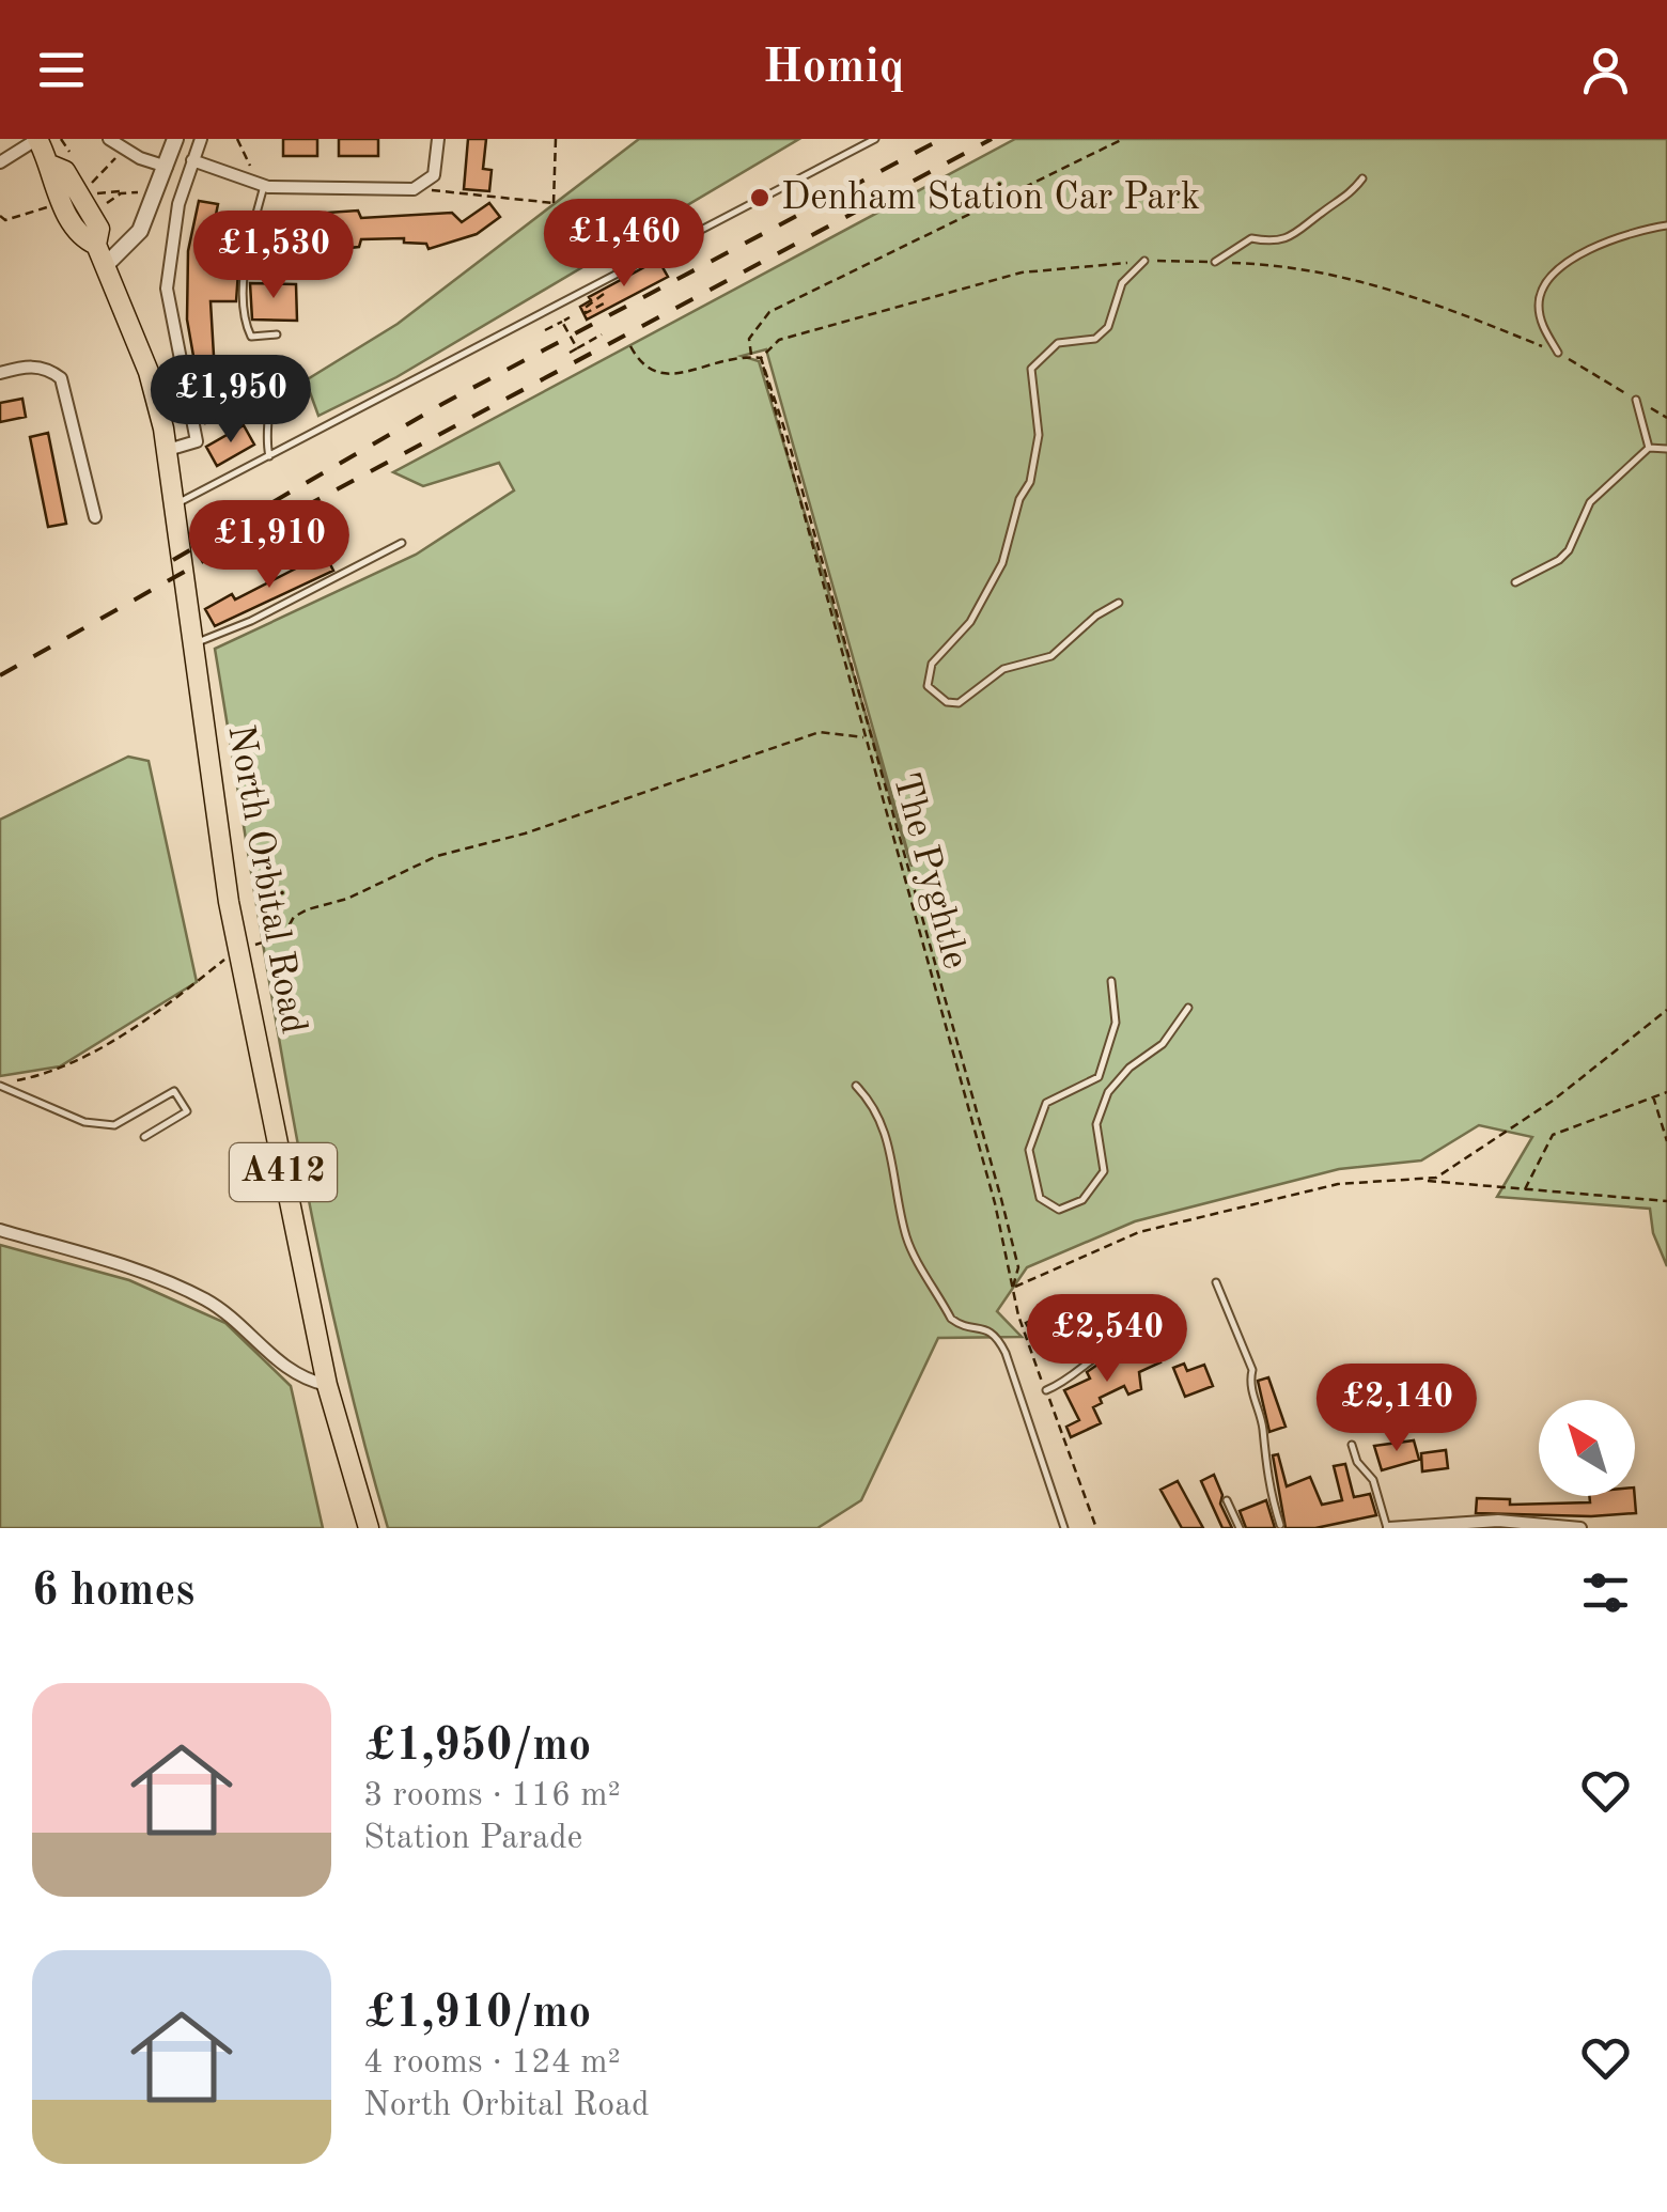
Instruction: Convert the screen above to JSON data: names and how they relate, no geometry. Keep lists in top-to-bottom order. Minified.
{"streets":{"main road":["North Orbital Road","A412"],"path":["The Pyghtle"]},"places":["Denham Station Car Park"],"north":"top left","page":{"header":"Homiq","price":["£1,460","£1,530","£1,950","£1,910","£2,540","£2,140"],"heading":"6 homes","list":[{"name":"£1,950/mo","note":"3 rooms · 116 m² · Station Parade"},{"name":"£1,910/mo","note":"4 rooms · 124 m² · North Orbital Road"}]}}
